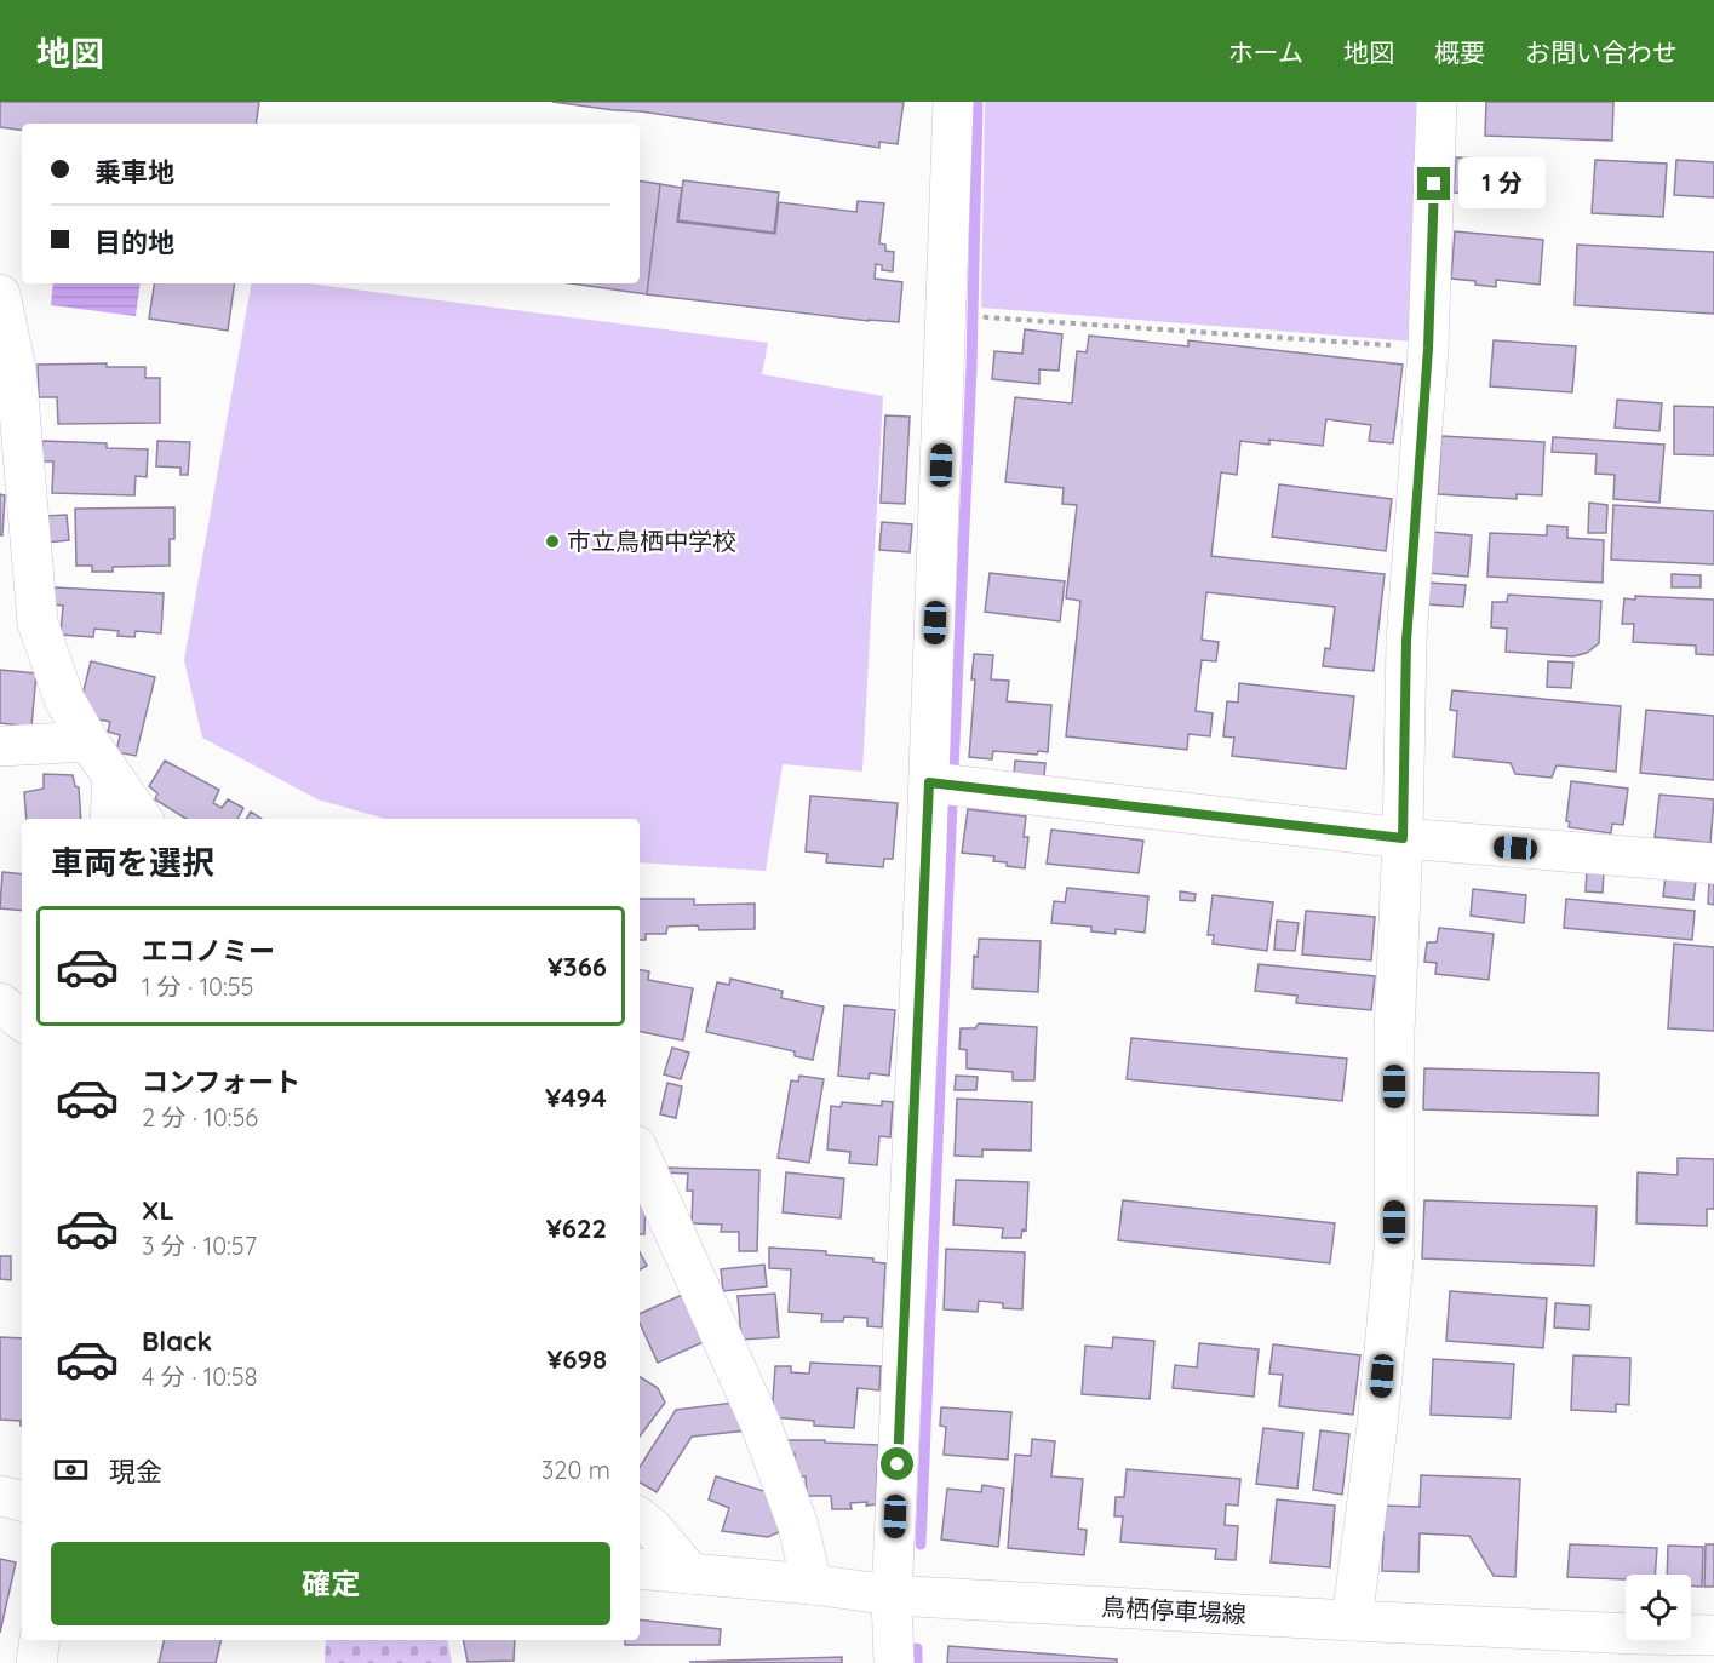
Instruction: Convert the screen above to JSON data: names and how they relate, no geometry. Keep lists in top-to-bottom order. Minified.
{"streets":{"street":["鳥栖停車場線"]},"places":["市立鳥栖中学校"],"page":{"header":"地図","nav":["ホーム","地図","概要","お問い合わせ"],"banner":["乗車地","目的地"],"bubble":"1 分","heading":"車両を選択","list":[{"name":"エコノミー","note":"1 分 · 10:55","value":"¥366"},{"name":"コンフォート","note":"2 分 · 10:56","value":"¥494"},{"name":"XL","note":"3 分 · 10:57","value":"¥622"},{"name":"Black","note":"4 分 · 10:58","value":"¥698"}],"pay":["現金","320 m"],"buttons":"確定"}}
